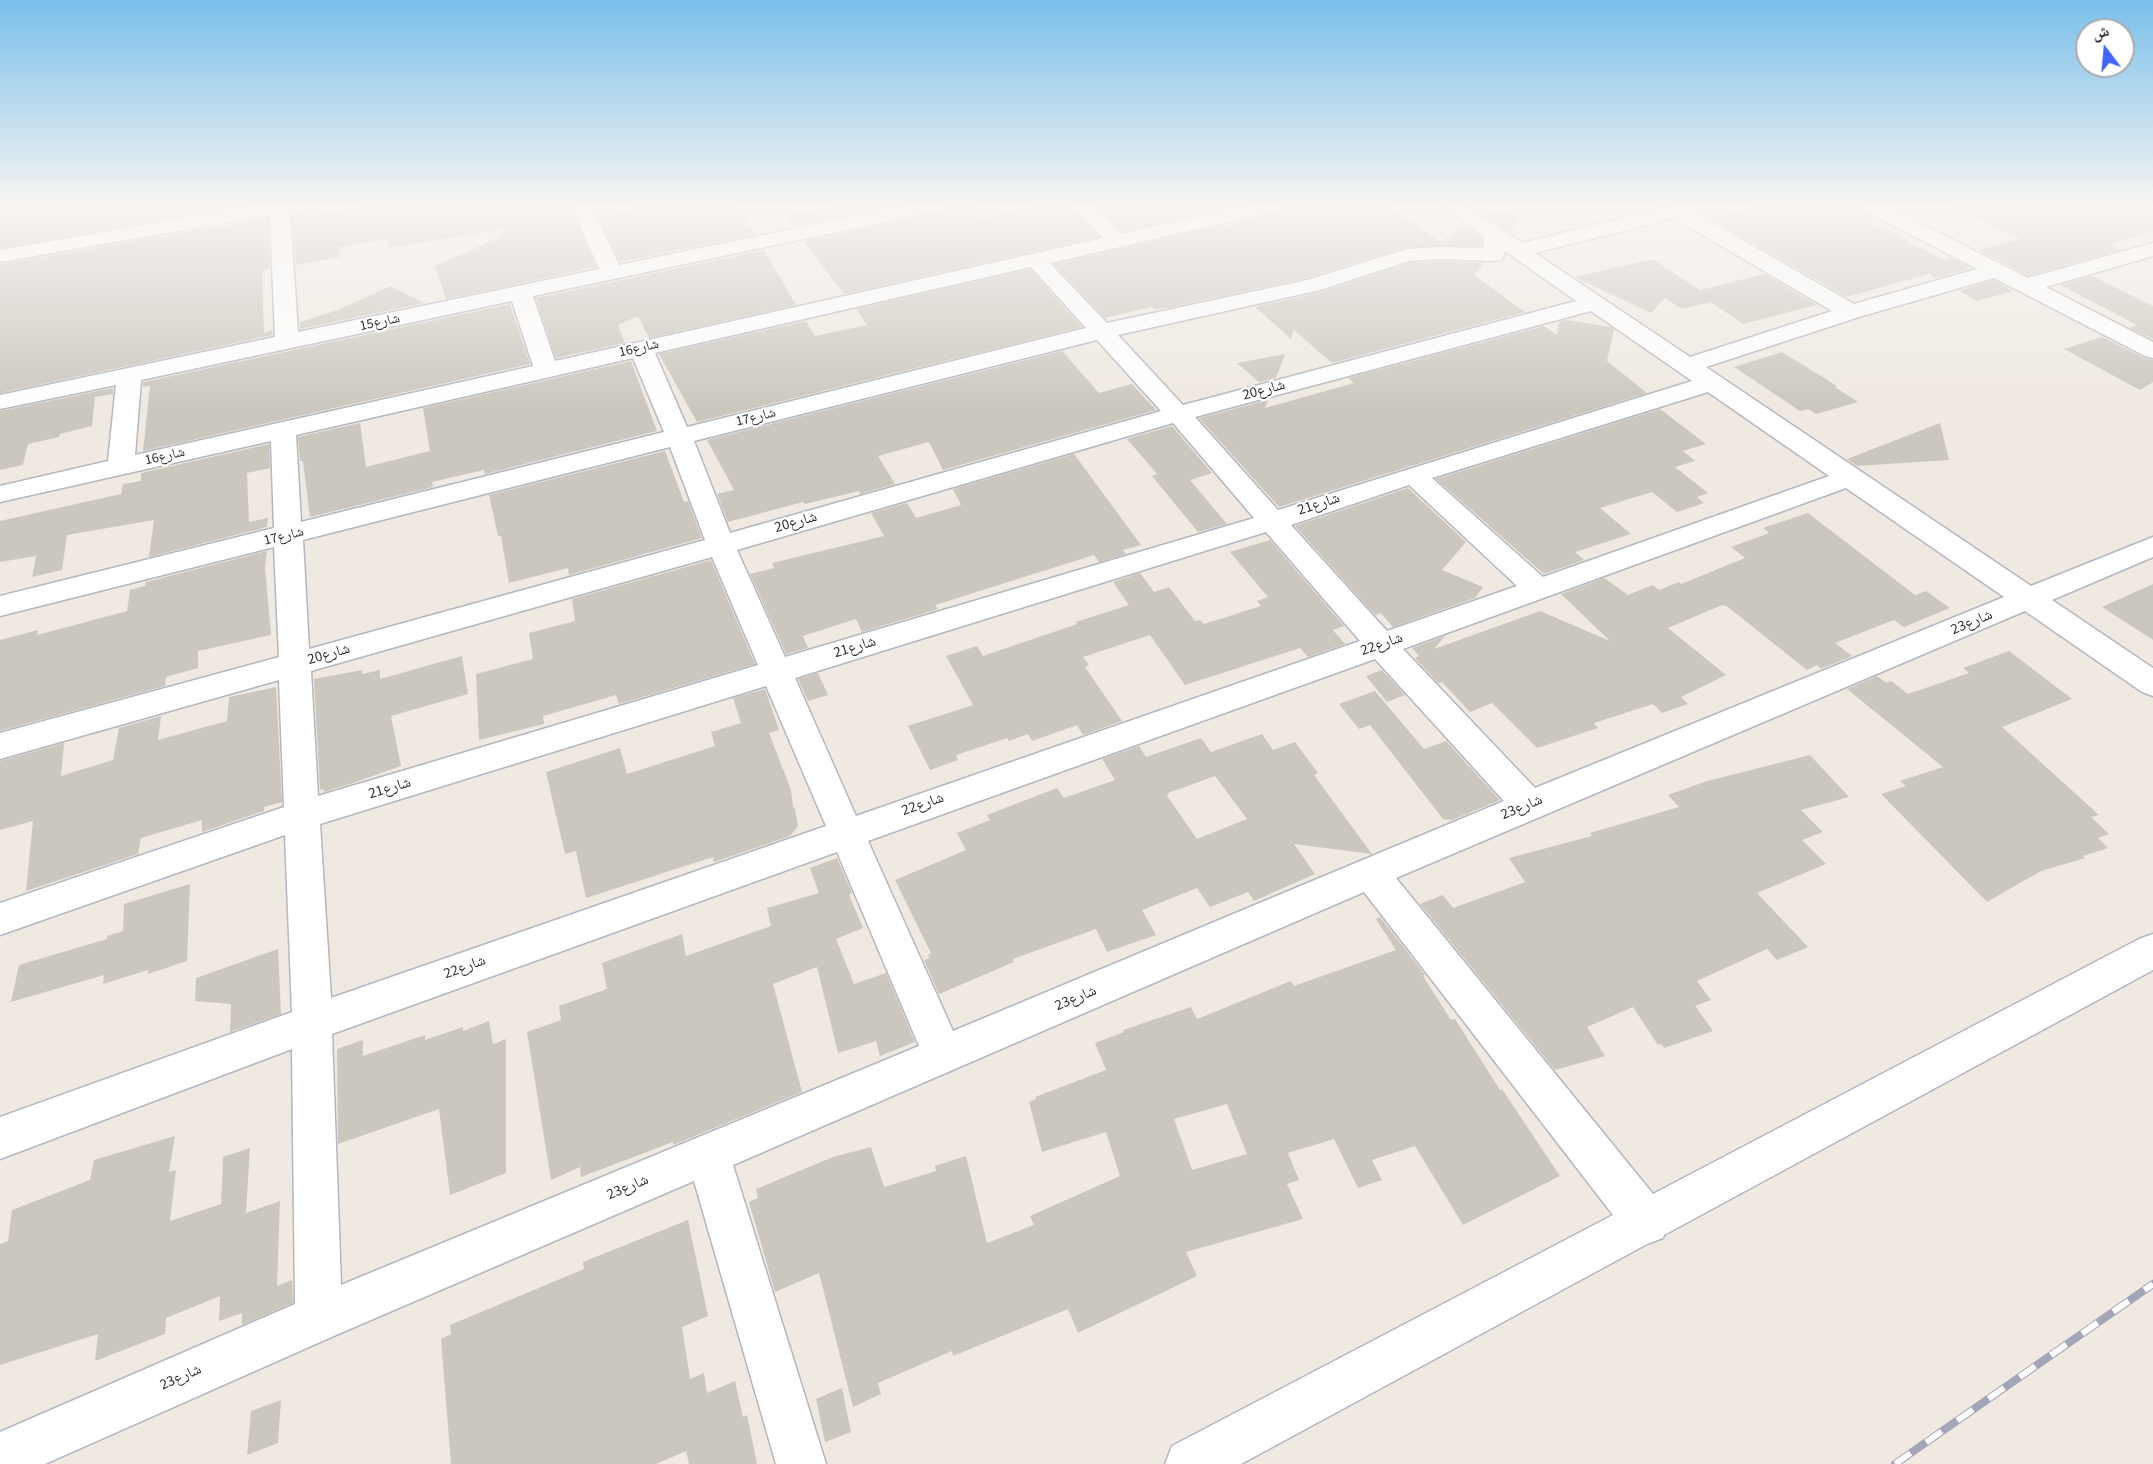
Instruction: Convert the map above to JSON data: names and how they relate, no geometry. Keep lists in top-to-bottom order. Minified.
{"streets":{"street":["شارع15","شارع16","شارع20","شارع17","شارع21","شارع23","شارع22"]},"north":"top"}
